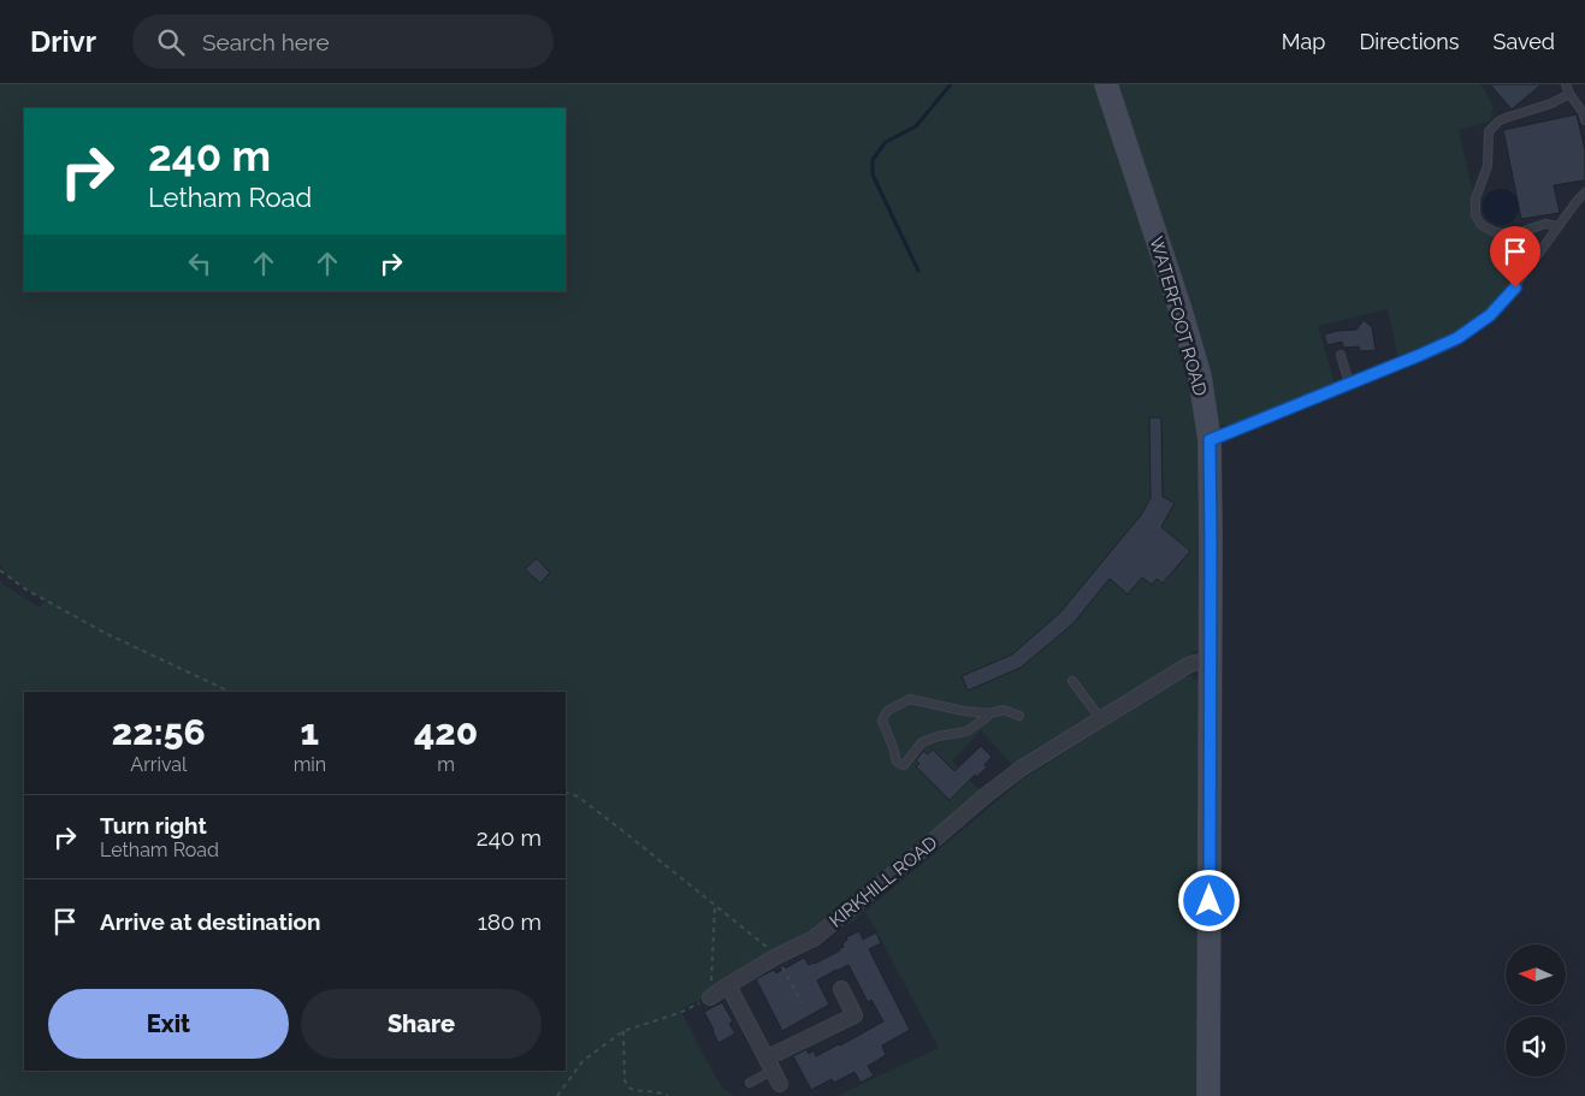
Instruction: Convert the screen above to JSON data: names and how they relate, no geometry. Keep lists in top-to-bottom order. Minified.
{"streets":{"street":["WATERFOOT ROAD","KIRKHILL ROAD"]},"crossings":[["WATERFOOT ROAD","KIRKHILL ROAD"]],"north":"left","page":{"header":"Drivr","search":"Search here","nav":["Map","Directions","Saved"],"turn":["240 m","Letham Road"],"eta":["22:56","Arrival","1","min","420","m"],"list":[{"name":"Turn right","note":"Letham Road","value":"240 m"},{"name":"Arrive at destination","value":"180 m"}],"buttons":["Exit","Share"]}}
